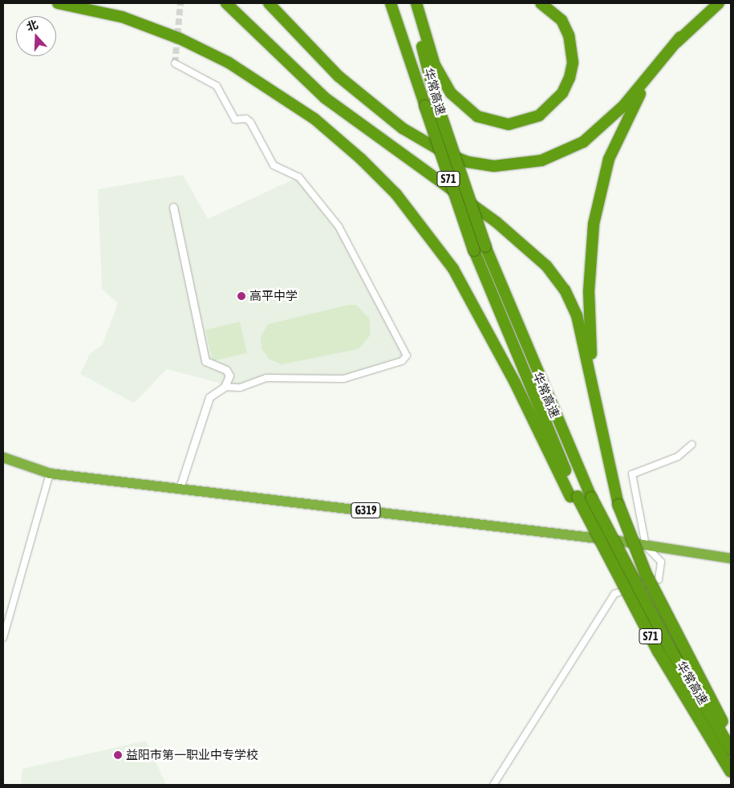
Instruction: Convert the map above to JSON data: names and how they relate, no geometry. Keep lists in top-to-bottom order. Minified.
{"streets":{"highway":["华常高速","S71","G319"]},"places":["高平中学","益阳市第一职业中专学校"],"north":"top"}
